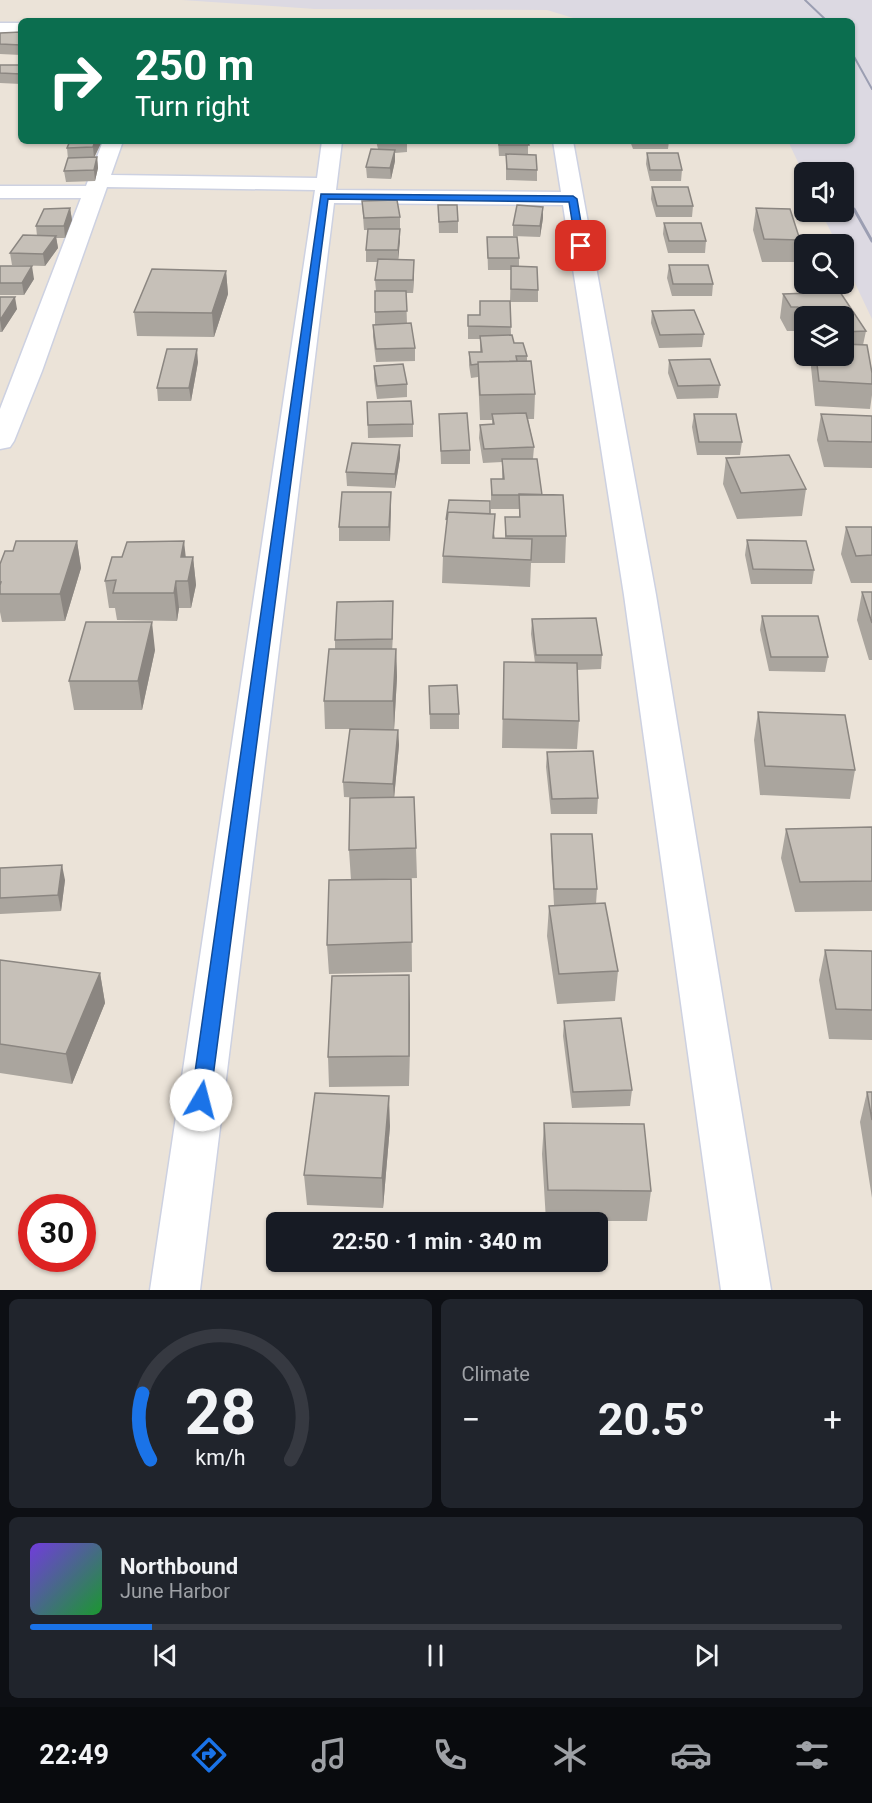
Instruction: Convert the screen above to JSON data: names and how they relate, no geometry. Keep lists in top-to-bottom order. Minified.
{"page":{"turn":["250 m","Turn right"],"limit":"30","trip":"22:50 · 1 min · 340 m","tile":"Climate","heat":["−","20.5°","+"],"song":["Northbound","June Harbor"],"tabs":"22:49","gauge":["28","km/h"]}}
